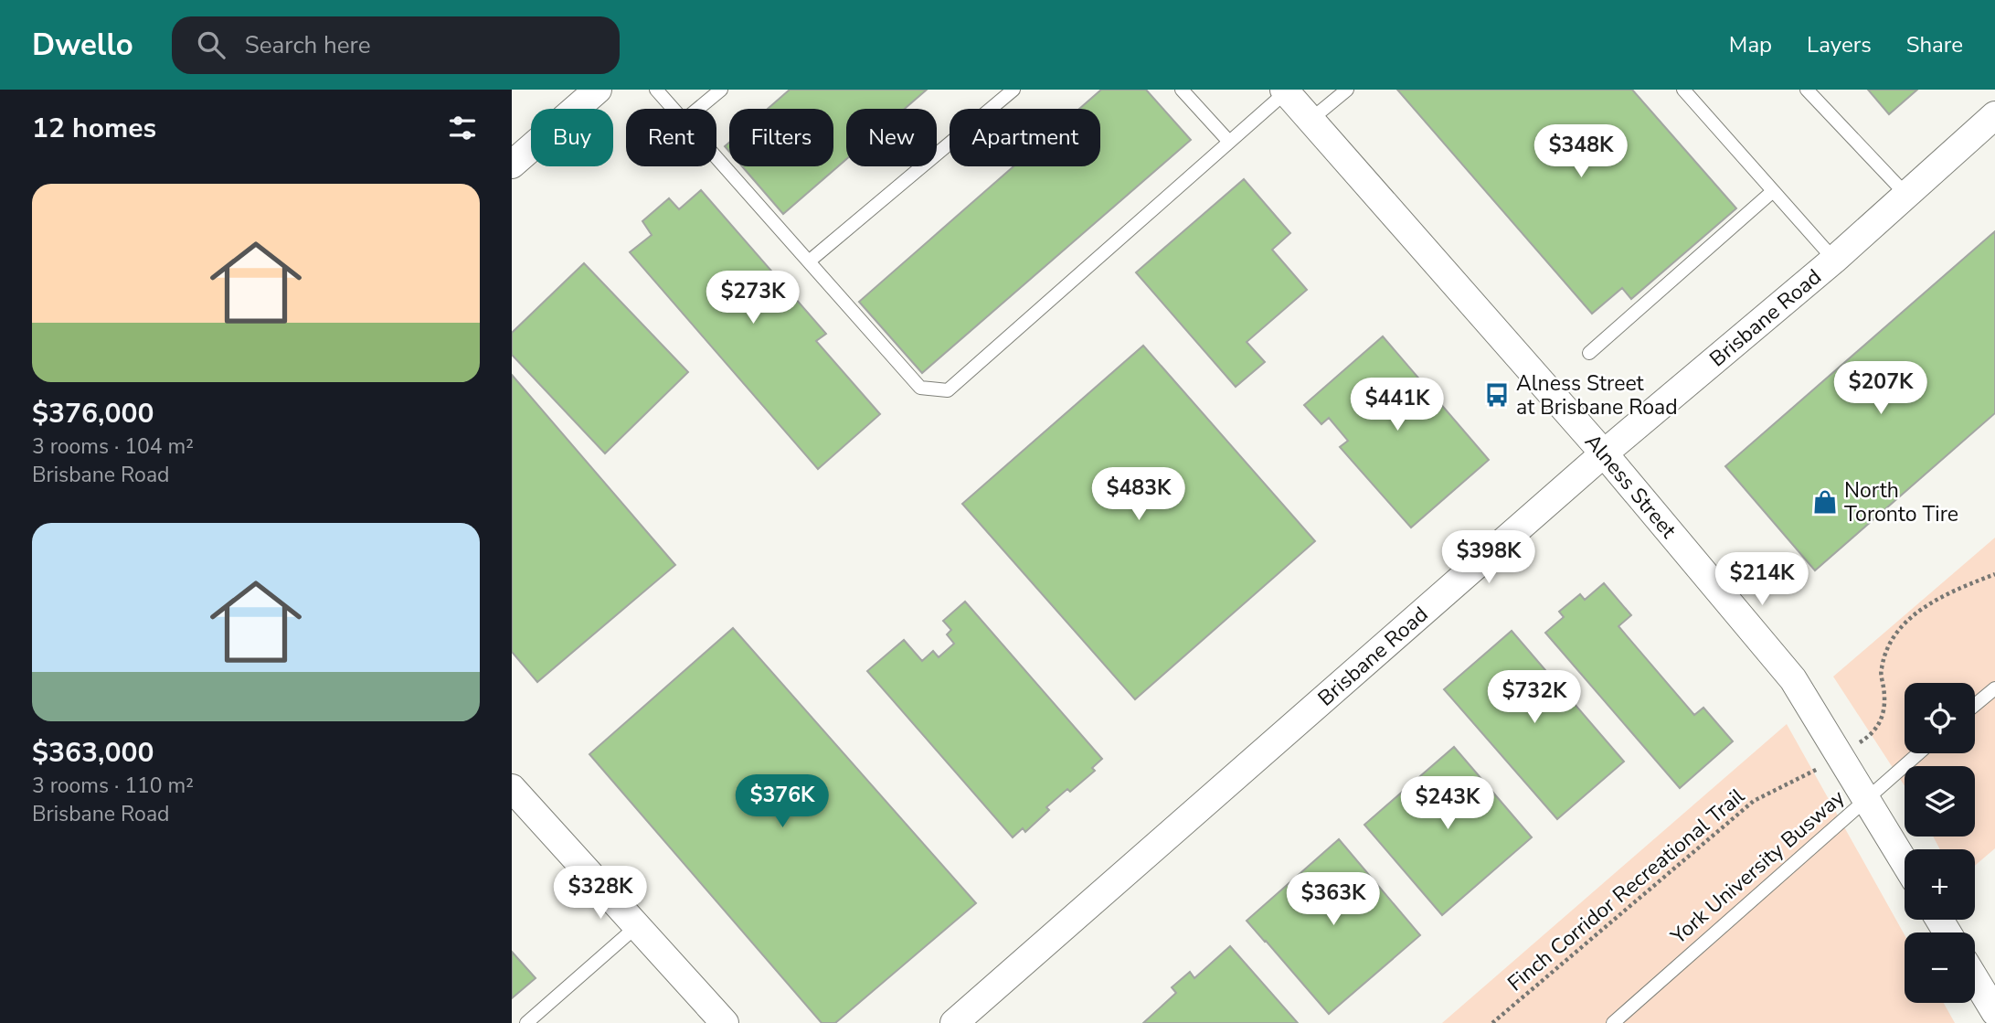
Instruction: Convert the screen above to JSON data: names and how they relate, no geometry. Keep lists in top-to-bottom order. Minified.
{"streets":{"street":["Brisbane Road","Alness Street"],"lane":["York University Busway"],"path":["Finch Corridor Recreational Trail"]},"crossings":[["Brisbane Road","Alness Street"],["Alness Street","York University Busway"]],"places":{"bus stop":["Alness Street at Brisbane Road"],"shop":["North Toronto Tire"]},"page":{"header":"Dwello","search":"Search here","nav":["Map","Layers","Share"],"heading":"12 homes","chip":["Buy","Rent","Filters","New","Apartment"],"price":["$348K","$273K","$207K","$441K","$483K","$398K","$214K","$732K","$376K","$243K","$328K","$363K"],"list":[{"name":"$376,000","note":"3 rooms · 104 m² · Brisbane Road"},{"name":"$363,000","note":"3 rooms · 110 m² · Brisbane Road"}],"map_buttons":["+","−"]}}
